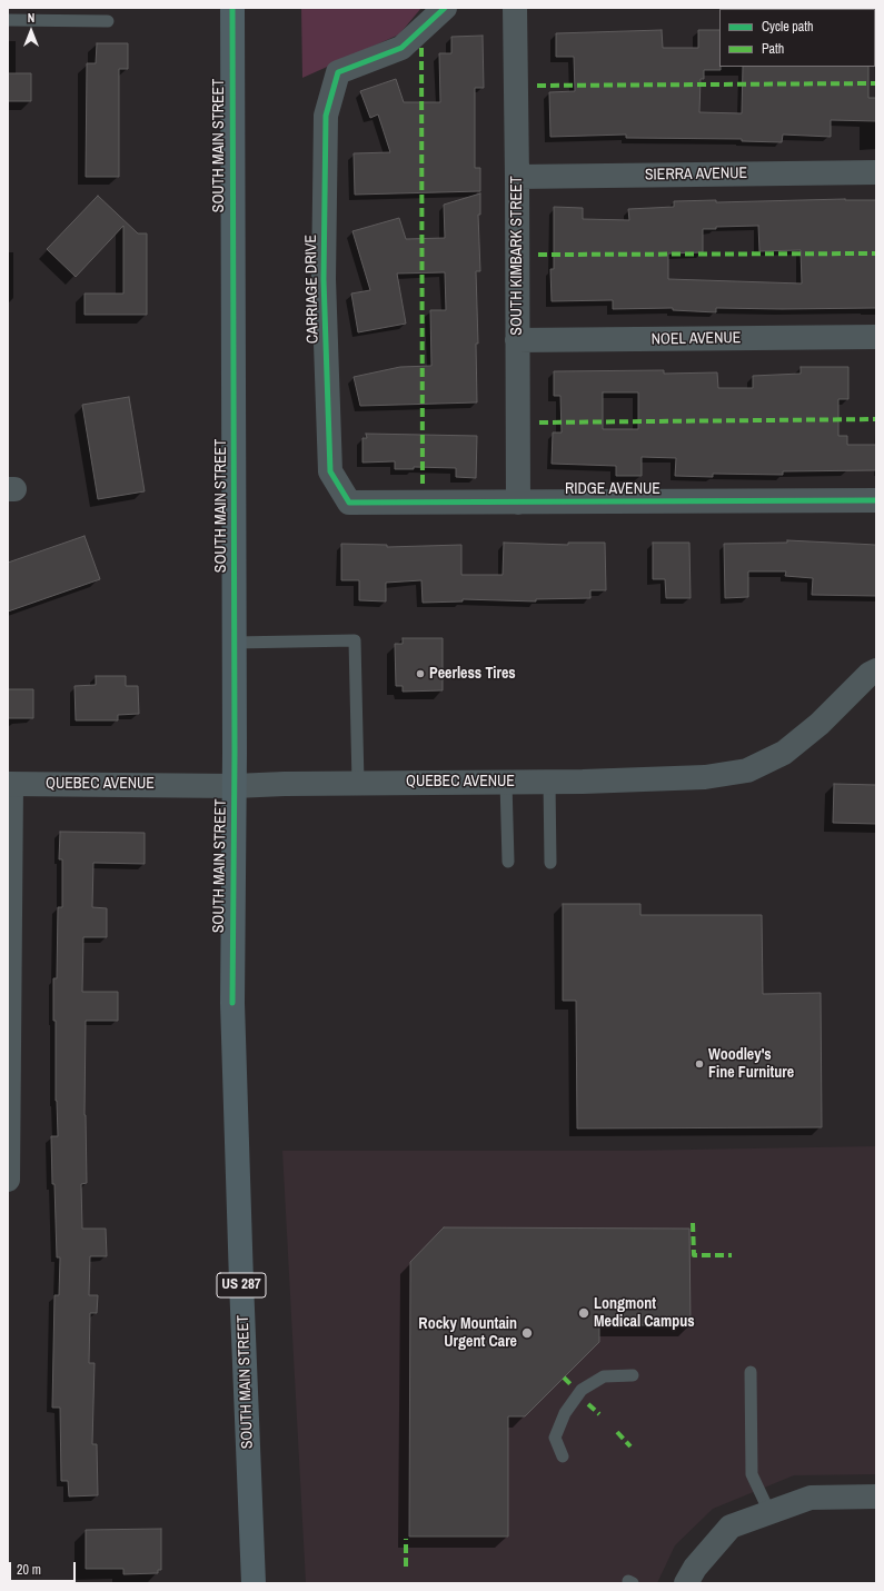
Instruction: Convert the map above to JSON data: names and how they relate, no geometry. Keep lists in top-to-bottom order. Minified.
{"streets":{"main road":["SOUTH MAIN STREET","US 287"],"street":["SIERRA AVENUE","SOUTH KIMBARK STREET","CARRIAGE DRIVE","NOEL AVENUE","RIDGE AVENUE","QUEBEC AVENUE"]},"crossings":[["SOUTH MAIN STREET","QUEBEC AVENUE"],["SIERRA AVENUE","SOUTH KIMBARK STREET"],["SOUTH KIMBARK STREET","NOEL AVENUE"],["SOUTH KIMBARK STREET","RIDGE AVENUE"],["CARRIAGE DRIVE","RIDGE AVENUE"]],"places":["Peerless Tires","Woodley's Fine Furniture","Longmont Medical Campus","Rocky Mountain Urgent Care"],"legend":["Cycle path","Path"],"scale_bar":"20 m","north":"top"}
